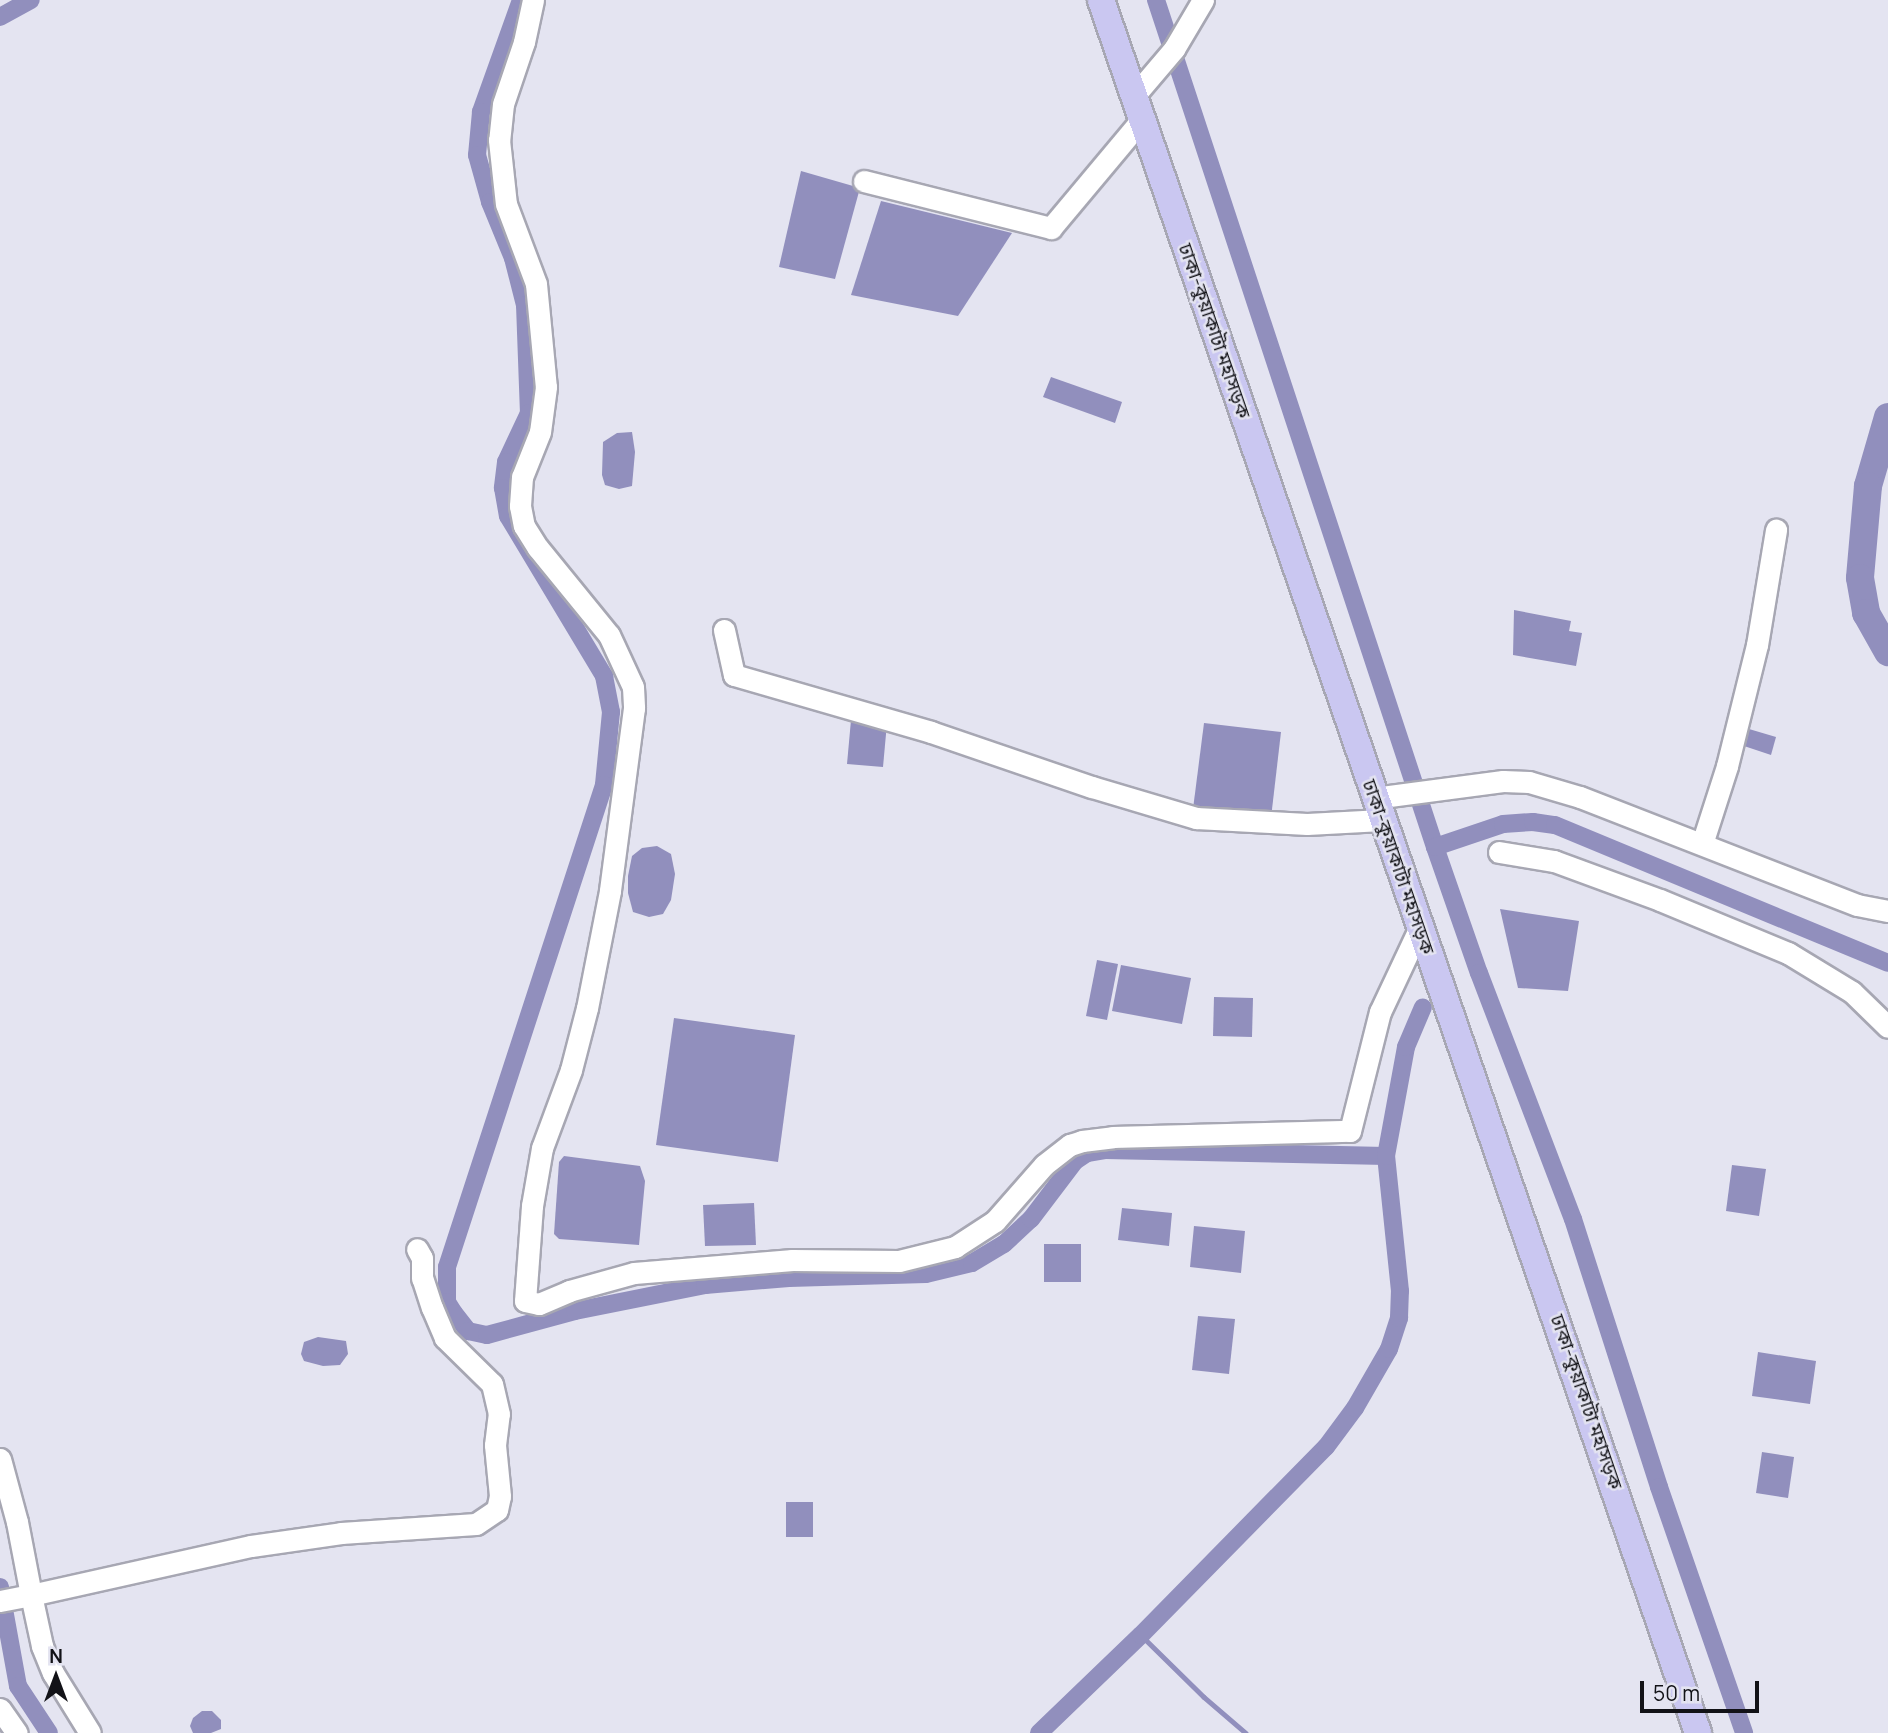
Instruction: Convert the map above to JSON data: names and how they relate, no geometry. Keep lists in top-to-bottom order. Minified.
{"streets":{"main road":["ঢাকা-কুয়াকাটা মহাসড়ক"]},"scale_bar":"50 m","north":"top"}
